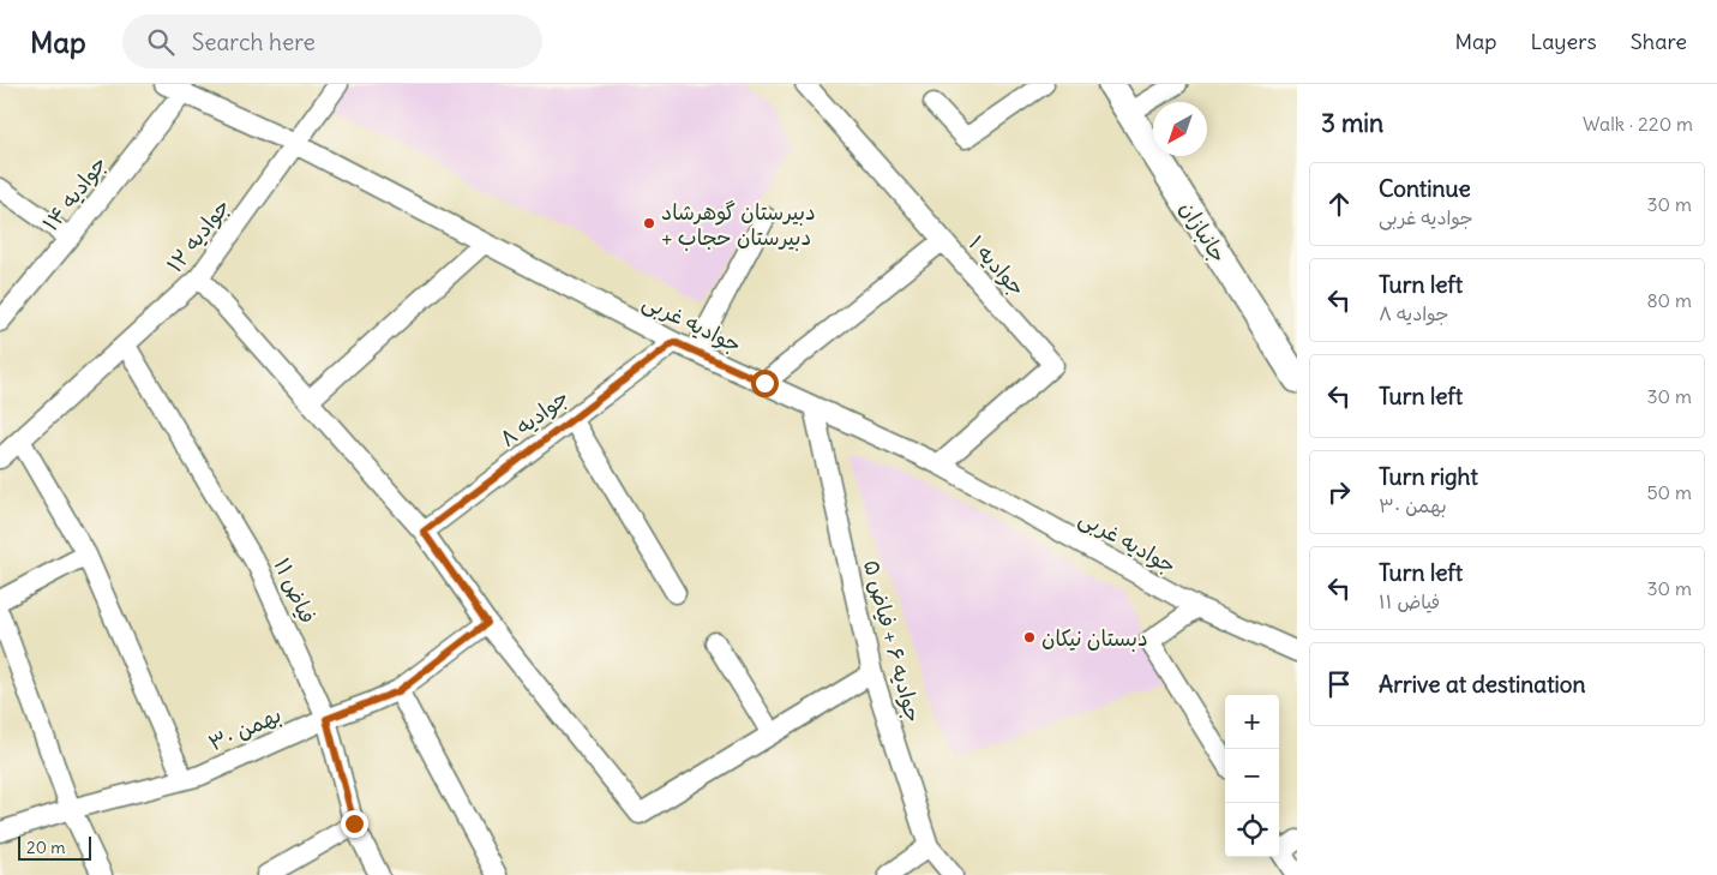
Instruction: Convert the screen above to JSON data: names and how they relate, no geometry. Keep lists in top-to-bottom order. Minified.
{"streets":{"main road":["جانبازان"],"street":["جوادیه ۱۴","جوادیه ۱۲","جوادیه ۱","جوادیه غربی","جوادیه ۸","فیاض ۱۱","جوادیه ۶ + فیاض ۵","بهمن ۳۰"]},"crossings":[["جوادیه ۱۴","جوادیه غربی"],["جوادیه ۱۲","جوادیه غربی"],["جوادیه ۱۲","فیاض ۱۱"],["جوادیه ۱","جوادیه غربی"],["جوادیه غربی","جوادیه ۸"],["جوادیه غربی","جوادیه ۶ + فیاض ۵"],["فیاض ۱۱","بهمن ۳۰"]],"places":["دبیرستان گوهرشاد + دبیرستان حجاب","دبستان نیکان"],"scale_bar":"20 m","north":"bottom left","page":{"header":"Map","search":"Search here","nav":["Map","Layers","Share"],"heading":["3 min","Walk · 220 m"],"list":[["Continue","جوادیه غربی","30 m"],["Turn left","جوادیه ۸","80 m"],["Turn left","30 m"],["Turn right","بهمن ۳۰","50 m"],["Turn left","فیاض ۱۱","30 m"],"Arrive at destination"],"map_buttons":["+","−"],"scale":"20 m"}}
